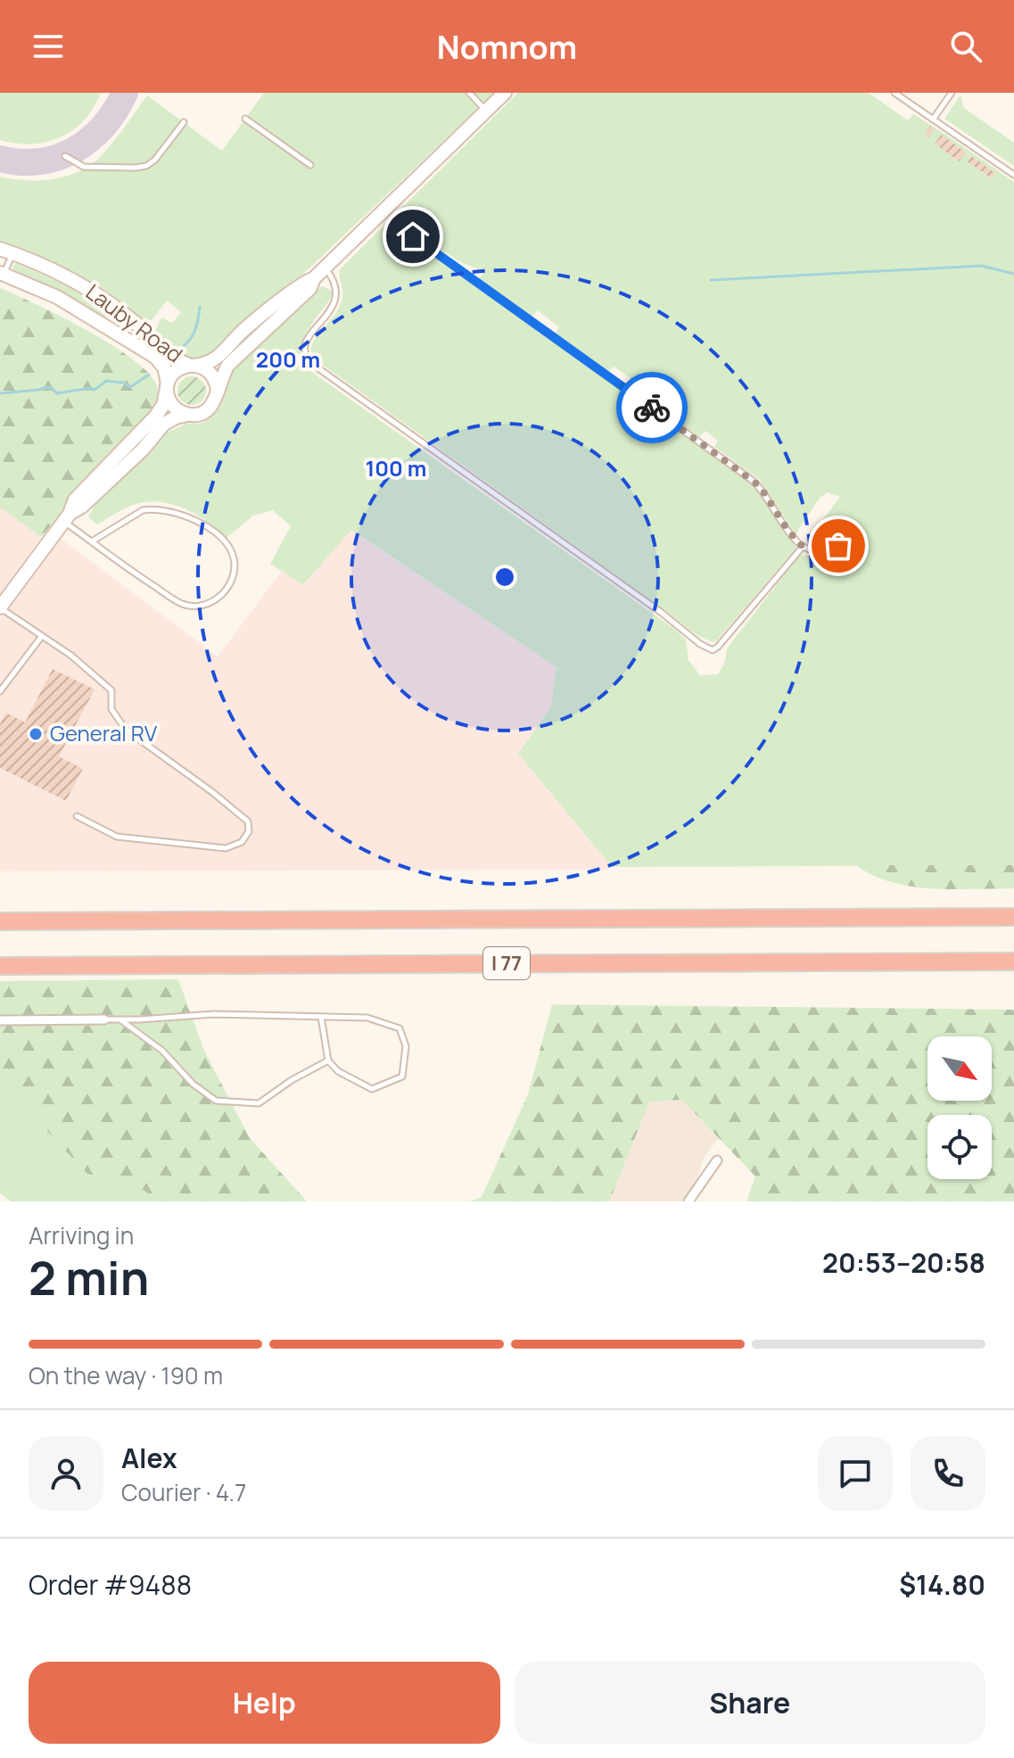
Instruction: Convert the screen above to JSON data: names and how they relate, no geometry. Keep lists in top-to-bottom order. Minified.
{"streets":{"highway":["I 77"],"main road":["Lauby Road"]},"places":["General RV"],"north":"bottom right","page":{"header":"Nomnom","heading":["2 min","Arriving in","20:53–20:58"],"panel":["Alex","Courier · 4.7","Order #9488","$14.80"],"bar":"On the way · 190 m","buttons":["Help","Share"]},"rings":["200 m","100 m"]}
